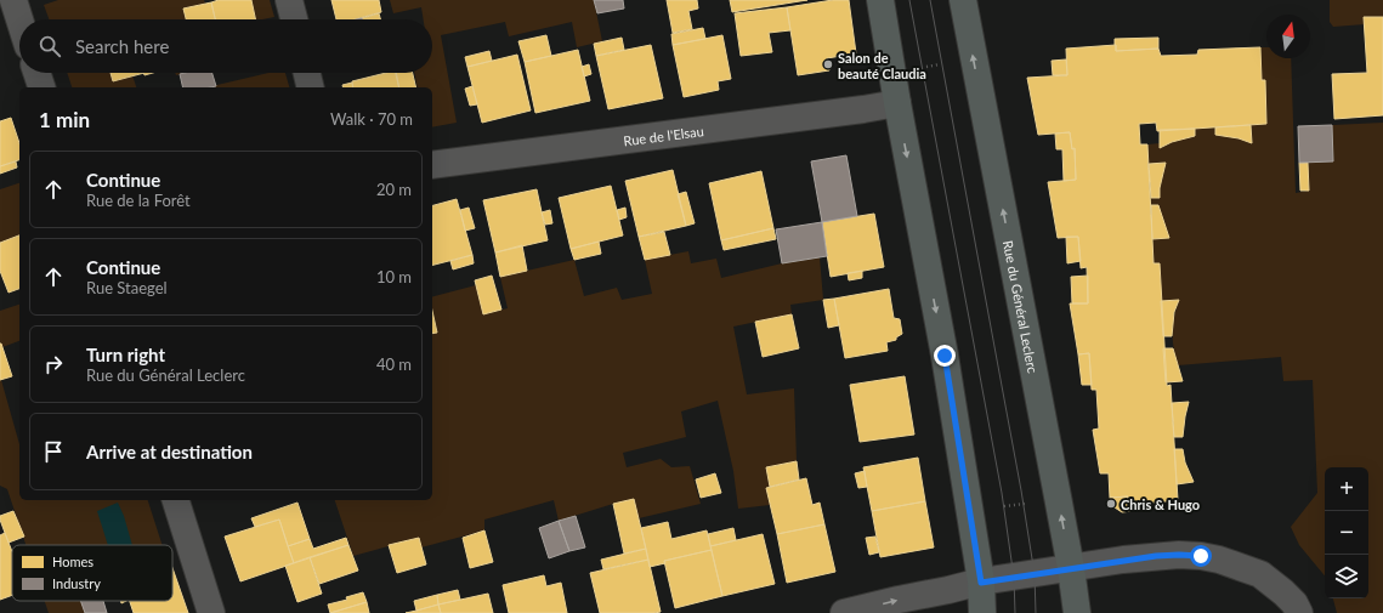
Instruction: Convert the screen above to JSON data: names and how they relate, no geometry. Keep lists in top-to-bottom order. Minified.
{"streets":{"main road":["Rue du Général Leclerc"],"street":["Rue de l'Elsau"]},"places":["Salon de beauté Claudia","Chris & Hugo"],"legend":["Homes","Industry"],"north":"top","page":{"search":"Search here","heading":["1 min","Walk · 70 m"],"list":[["Continue","Rue de la Forêt","20 m"],["Continue","Rue Staegel","10 m"],["Turn right","Rue du Général Leclerc","40 m"],"Arrive at destination"],"map_buttons":["+","−"]}}
